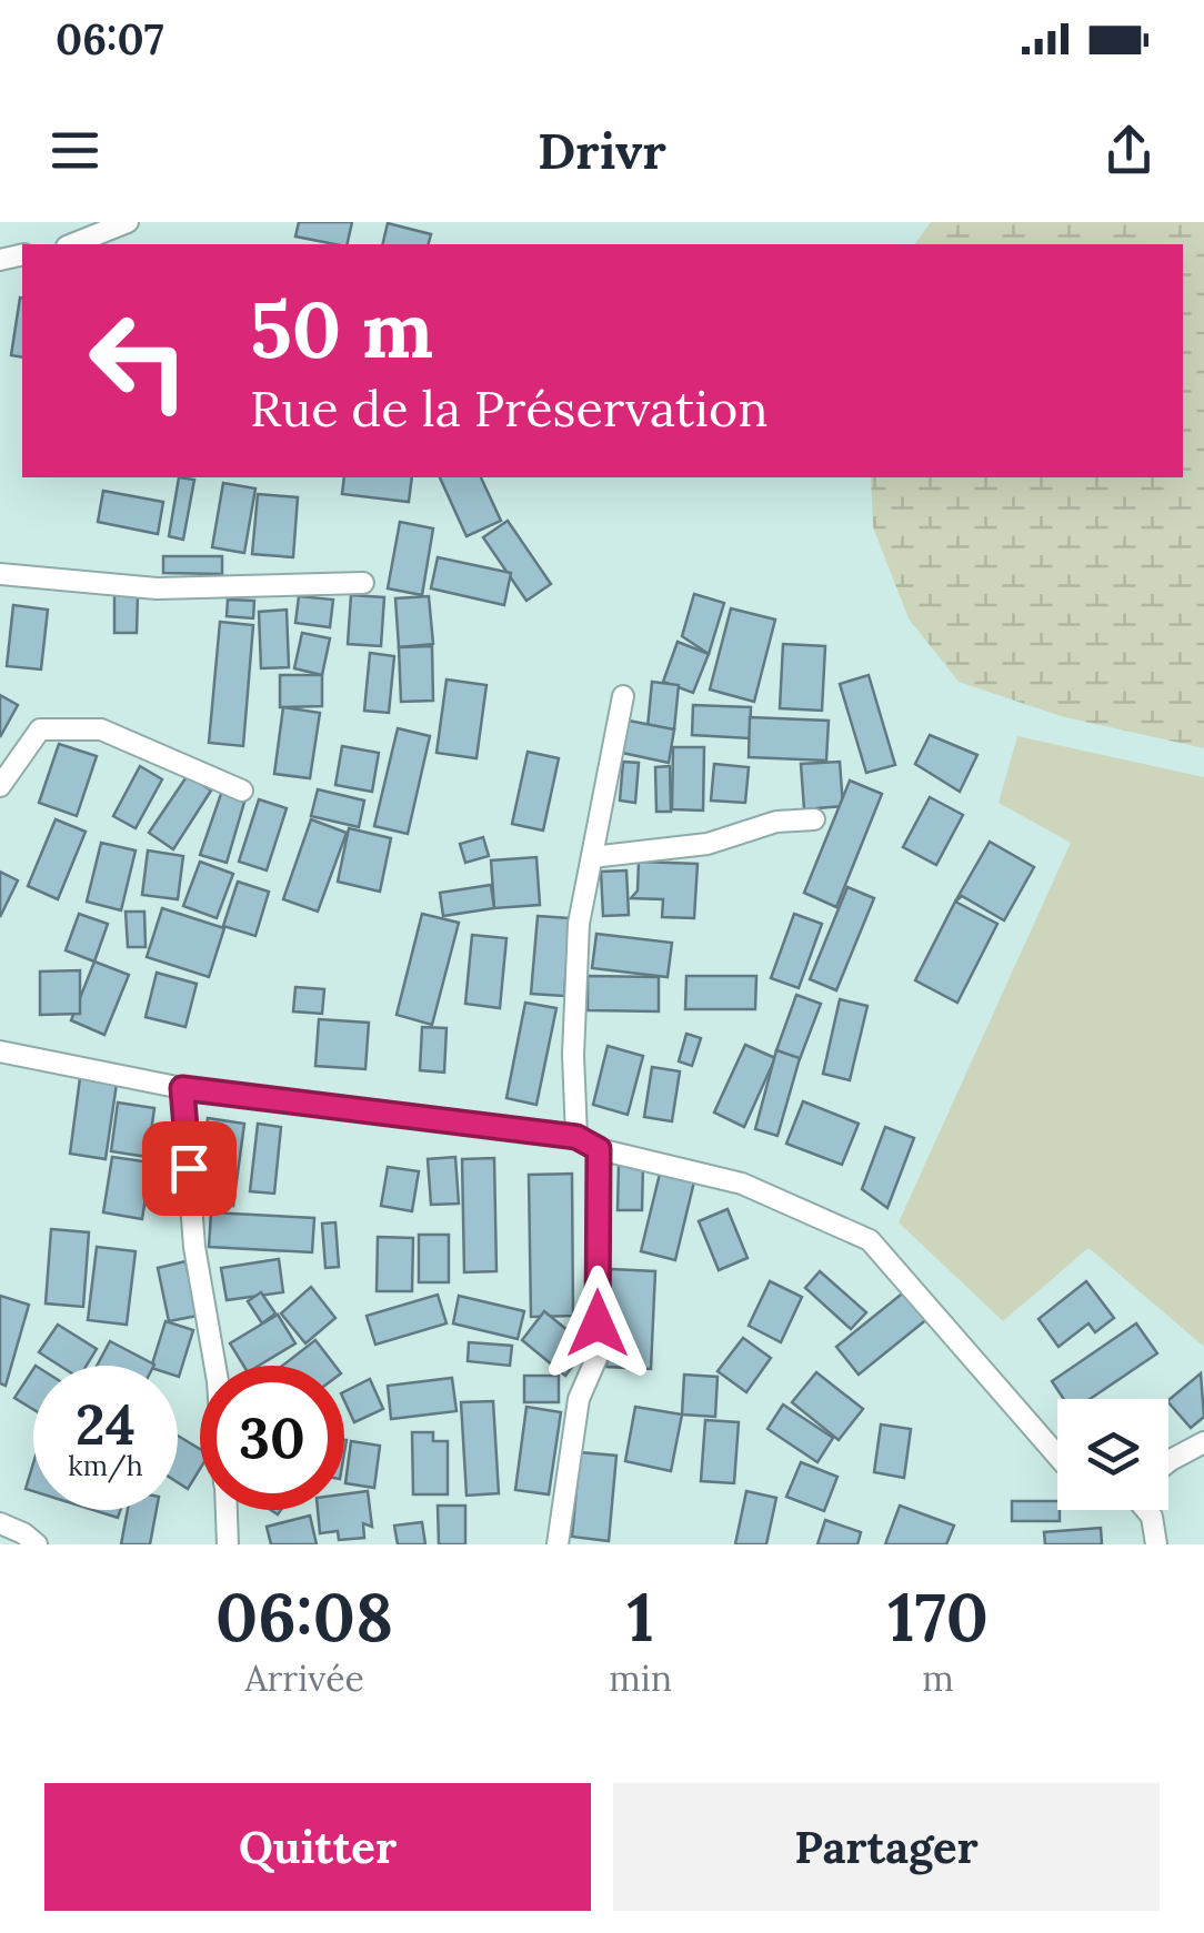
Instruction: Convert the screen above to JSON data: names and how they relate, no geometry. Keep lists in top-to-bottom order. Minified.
{"page":{"status":"06:07","header":"Drivr","turn":["50 m","Rue de la Préservation"],"speed":"24 km/h","limit":"30","eta":["06:08","Arrivée","1","min","170","m"],"buttons":["Quitter","Partager"]}}
